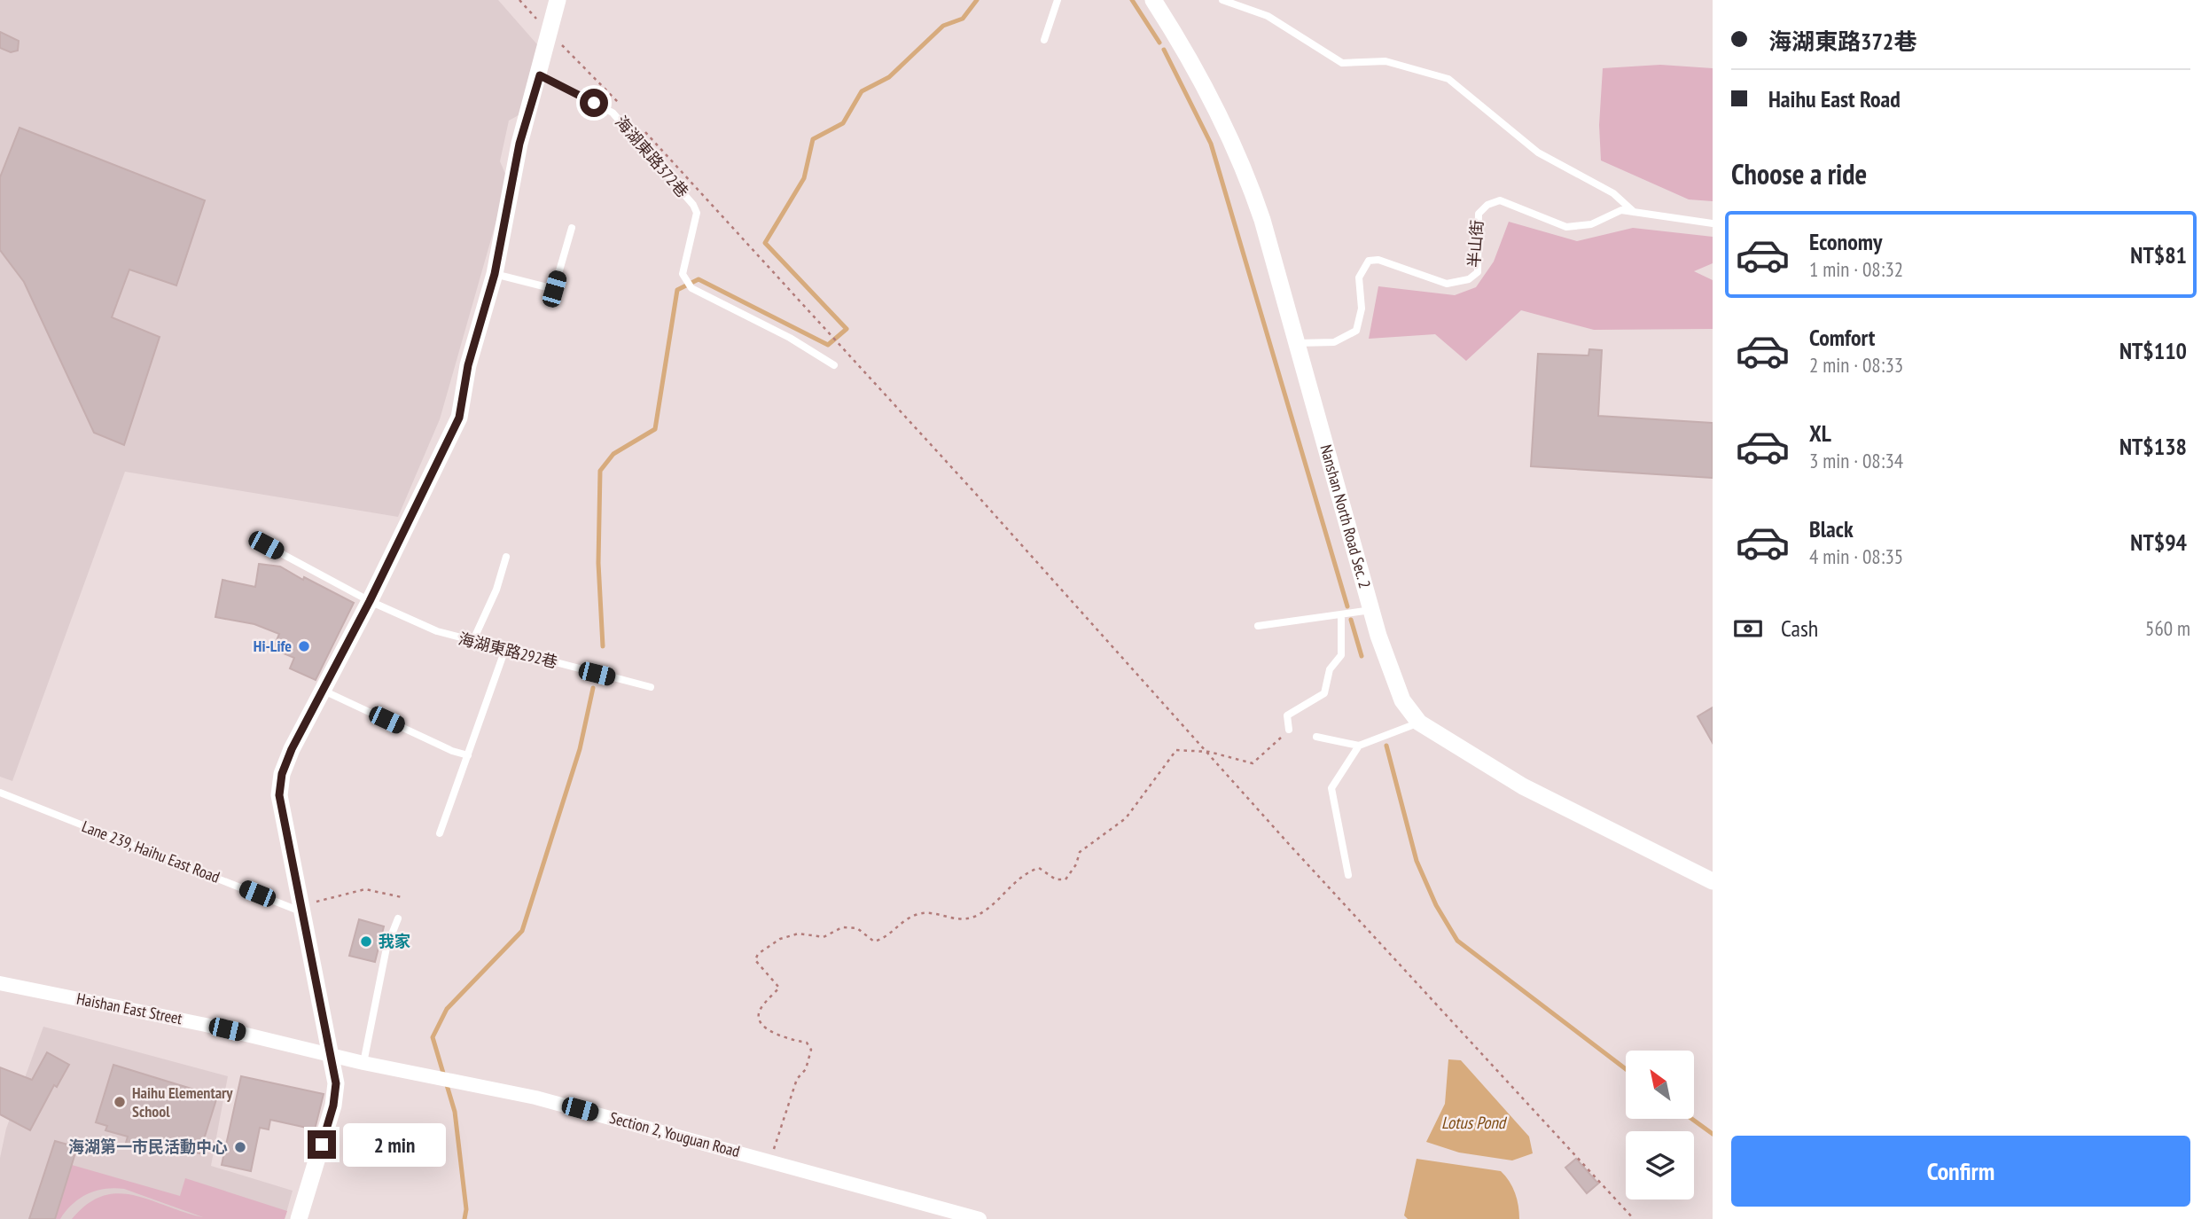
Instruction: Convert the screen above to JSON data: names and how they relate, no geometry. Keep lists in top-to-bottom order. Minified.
{"streets":{"street":["Nanshan North Road Sec. 2","Haishan East Street","Section 2, Youguan Road"],"lane":["海湖東路372巷","半山街","海湖東路292巷","Lane 239, Haihu East Road"]},"crossings":[["半山街","Nanshan North Road Sec. 2"],["Haishan East Street","Section 2, Youguan Road"]],"water":["Lotus Pond"],"places":["Hi-Life","我家","Haihu Elementary School","海湖第一市民活動中心"],"north":"top left","page":{"banner":["海湖東路372巷","Haihu East Road"],"heading":"Choose a ride","list":[{"name":"Economy","note":"1 min · 08:32","value":"NT$81"},{"name":"Comfort","note":"2 min · 08:33","value":"NT$110"},{"name":"XL","note":"3 min · 08:34","value":"NT$138"},{"name":"Black","note":"4 min · 08:35","value":"NT$94"}],"pay":["Cash","560 m"],"bubble":"2 min","buttons":"Confirm"}}
